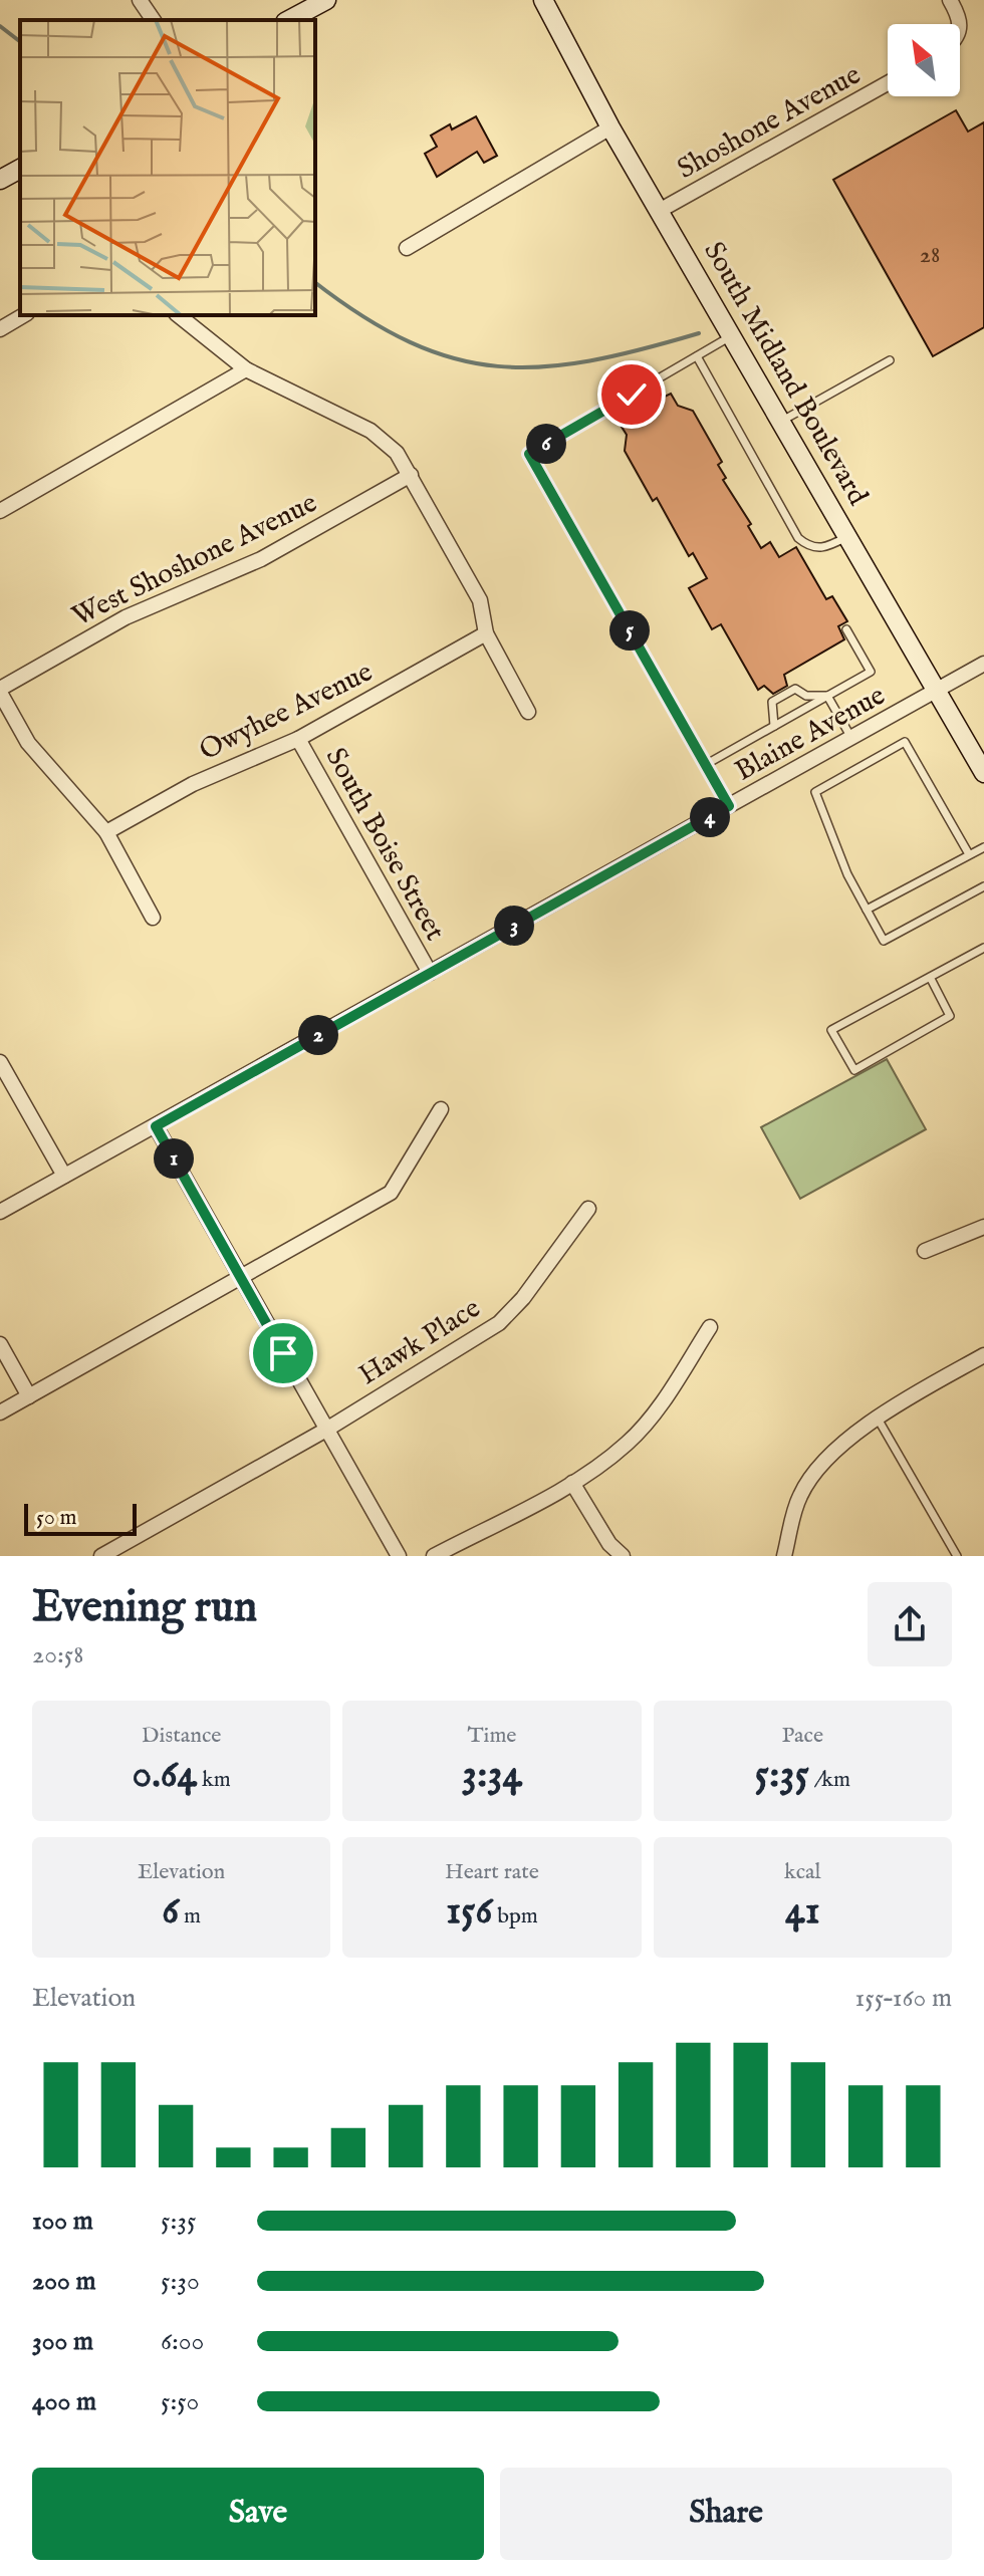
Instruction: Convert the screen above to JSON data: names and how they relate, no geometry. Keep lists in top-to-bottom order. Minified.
{"streets":{"main road":["South Midland Boulevard"],"street":["Shoshone Avenue","West Shoshone Avenue","Owyhee Avenue","Blaine Avenue","South Boise Street","Hawk Place"]},"crossings":[["Shoshone Avenue","South Midland Boulevard"],["South Midland Boulevard","Blaine Avenue"],["Owyhee Avenue","South Boise Street"],["Blaine Avenue","South Boise Street"]],"house_numbers":["28"],"scale_bar":"50 m","north":"top left","page":{"pins":["6","5","4","3","2","1"],"scale":"50 m","heading":["Evening run","20:58"],"stats":[["Distance","0.64 km"],["Time","3:34"],["Pace","5:35 /km"],["Elevation","6 m"],["Heart rate","156 bpm"],["kcal","41"]],"chart":["Elevation","155–160 m"],"list":[{"name":"100 m","note":"5:35"},{"name":"200 m","note":"5:30"},{"name":"300 m","note":"6:00"},{"name":"400 m","note":"5:50"}],"buttons":["Save","Share"]}}
